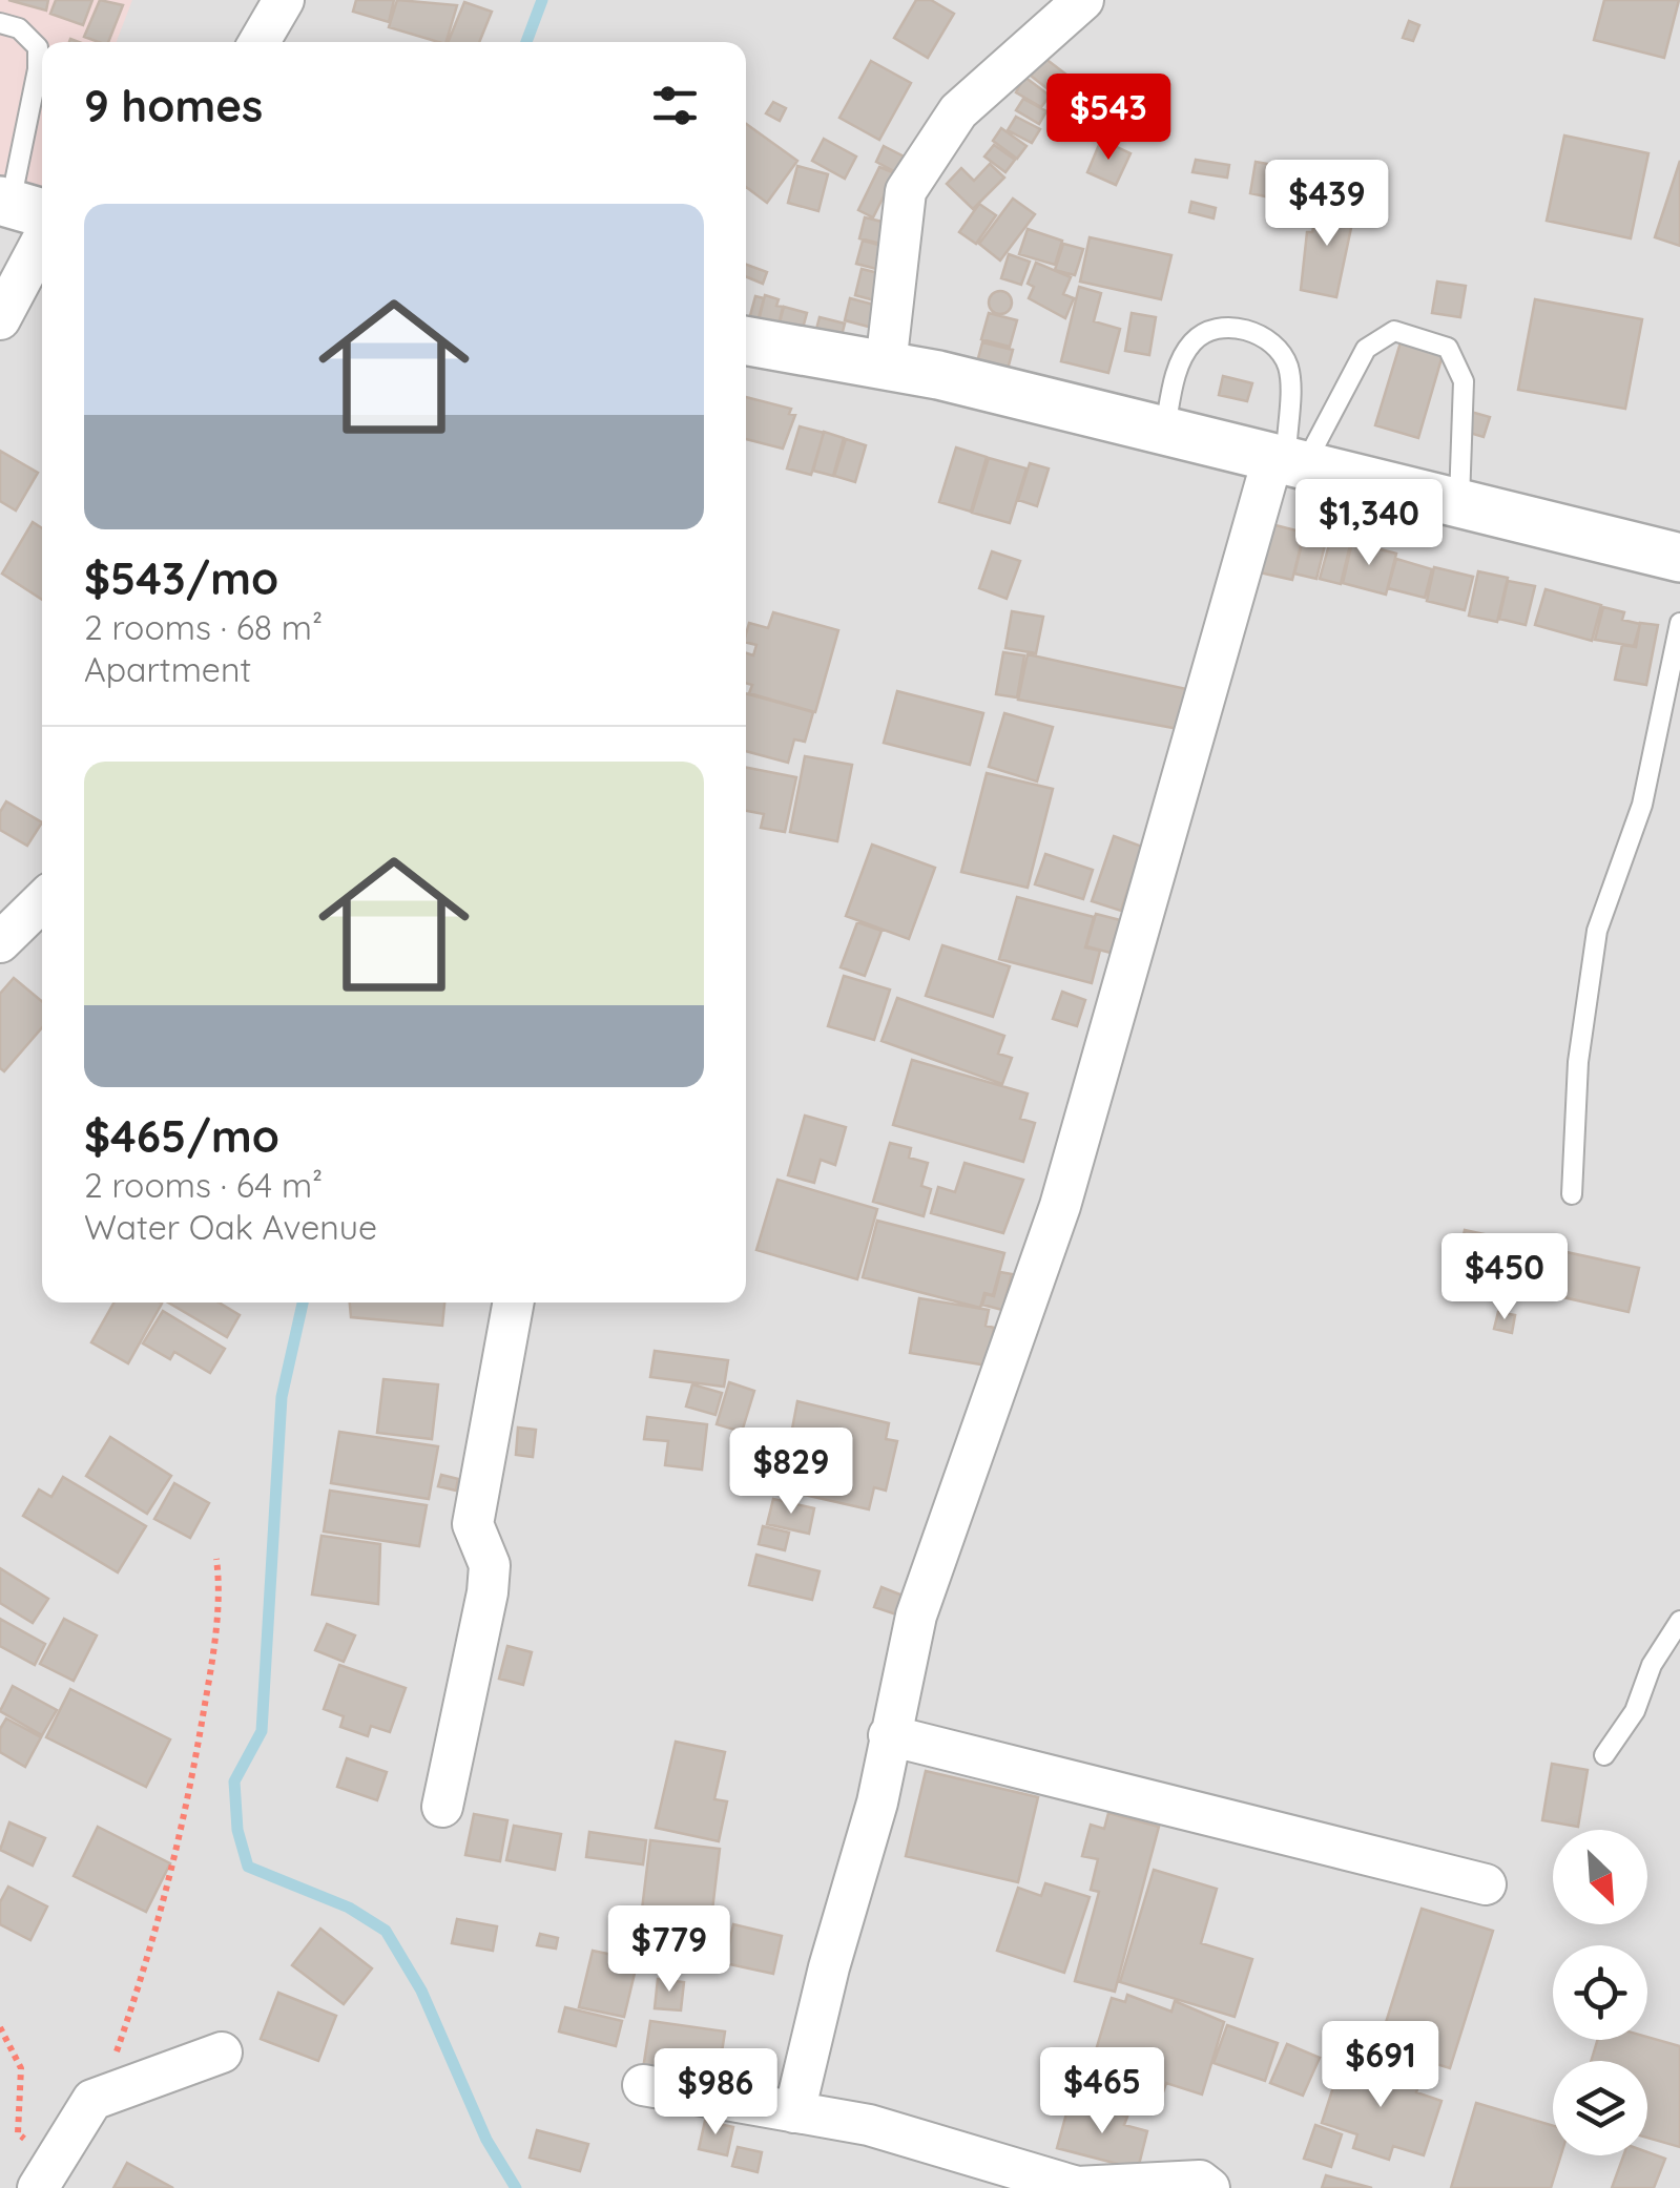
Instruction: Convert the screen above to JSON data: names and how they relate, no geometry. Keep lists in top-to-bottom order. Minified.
{"north":"bottom right","page":{"heading":"9 homes","price":["$543","$439","$1,340","$450","$829","$779","$691","$465","$986"],"list":[{"name":"$543/mo","note":"2 rooms · 68 m² · Apartment"},{"name":"$465/mo","note":"2 rooms · 64 m² · Water Oak Avenue"}]}}
